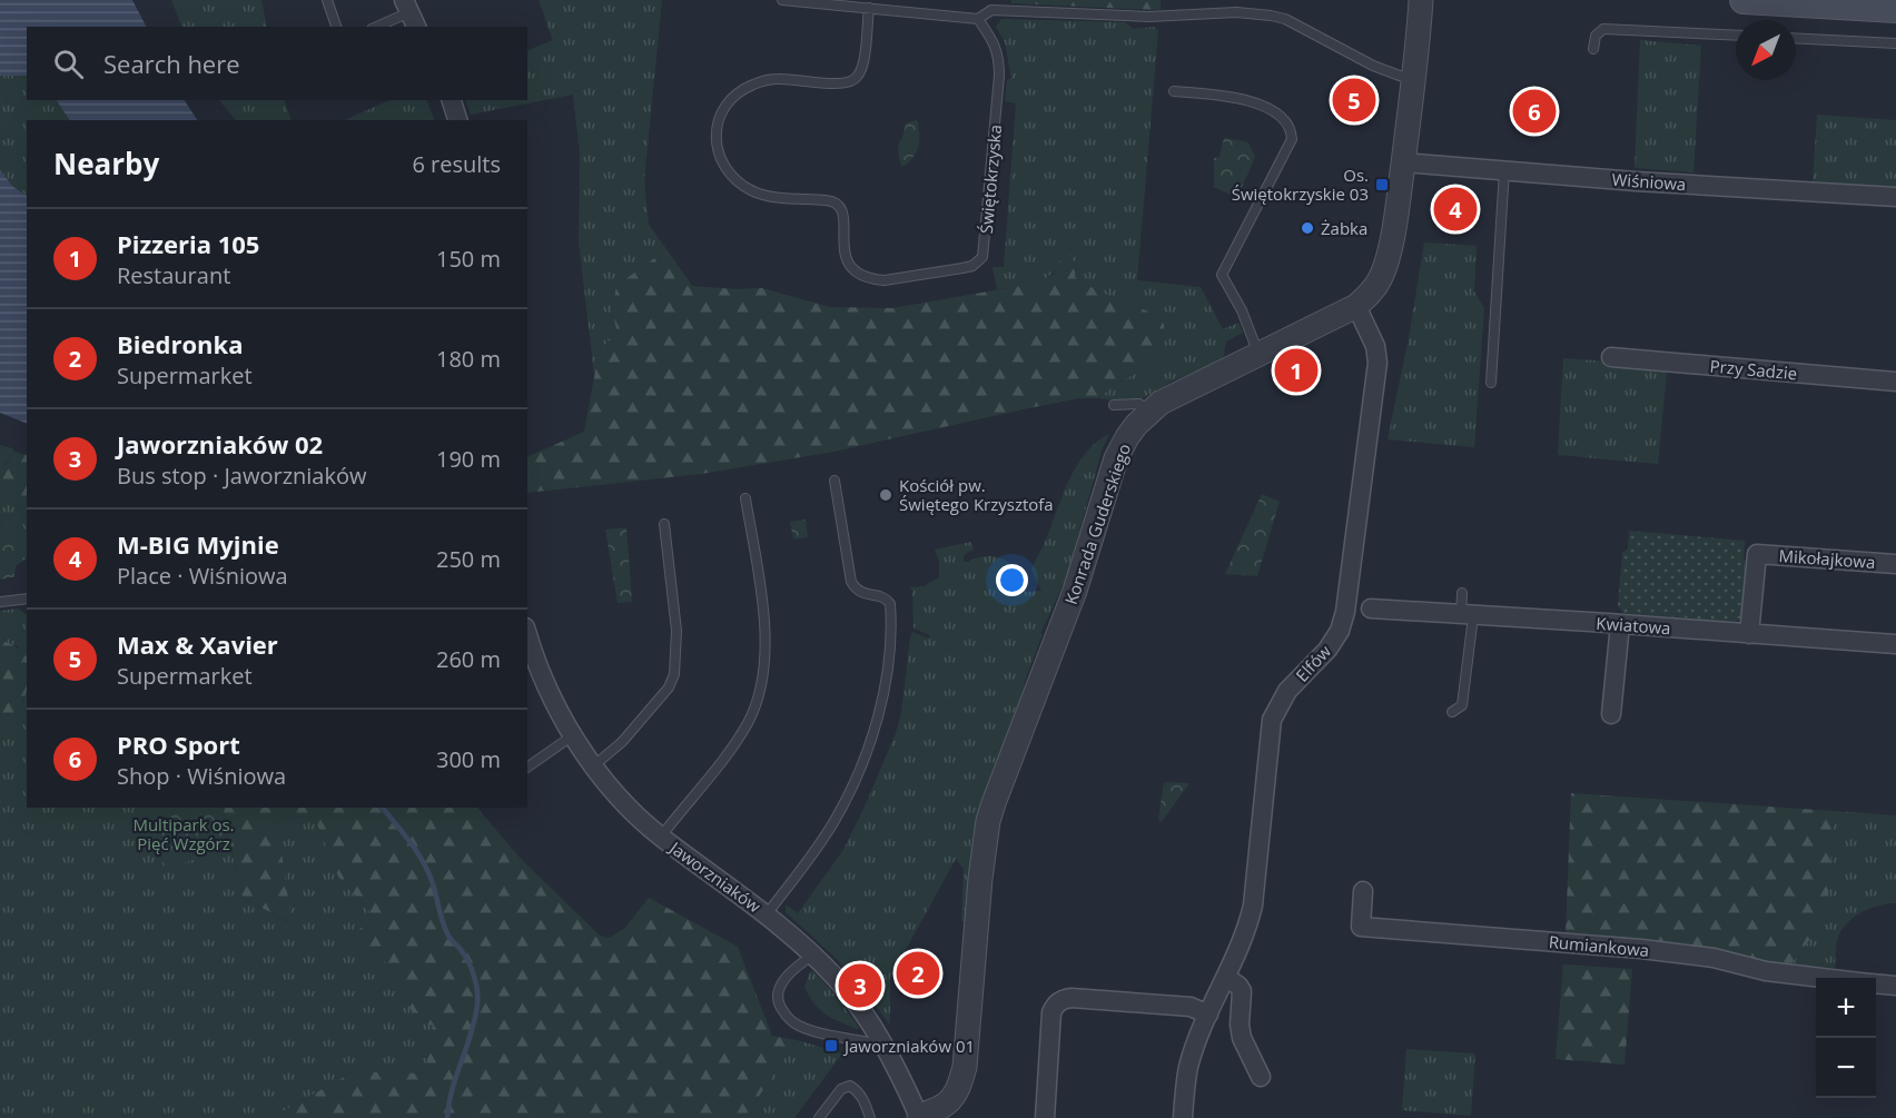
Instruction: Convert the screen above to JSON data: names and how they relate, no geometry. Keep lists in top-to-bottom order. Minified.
{"streets":{"street":["Wiśniowa","Przy Sadzie","Konrada Guderskiego","Mikołajkowa","Kwiatowa","Elfów","Jaworzniaków","Rumiankowa"],"lane":["Świętokrzyska"]},"crossings":[["Wiśniowa","Konrada Guderskiego"],["Konrada Guderskiego","Elfów"],["Konrada Guderskiego","Jaworzniaków"],["Mikołajkowa","Kwiatowa"]],"parks":["Multipark os. Pięć Wzgórz"],"places":{"transit":["Os. Świętokrzyskie 03","Jaworzniaków 01"],"other":["Żabka","Kościół pw. Świętego Krzysztofa"]},"north":"bottom left","page":{"search":"Search here","pins":["5","6","4","1","2","3"],"heading":["Nearby","6 results"],"list":[{"mark":"1","name":"Pizzeria 105","note":"Restaurant","value":"150 m"},{"mark":"2","name":"Biedronka","note":"Supermarket","value":"180 m"},{"mark":"3","name":"Jaworzniaków 02","note":"Bus stop · Jaworzniaków","value":"190 m"},{"mark":"4","name":"M-BIG Myjnie","note":"Place · Wiśniowa","value":"250 m"},{"mark":"5","name":"Max & Xavier","note":"Supermarket","value":"260 m"},{"mark":"6","name":"PRO Sport","note":"Shop · Wiśniowa","value":"300 m"}],"map_buttons":["+","−"]}}
